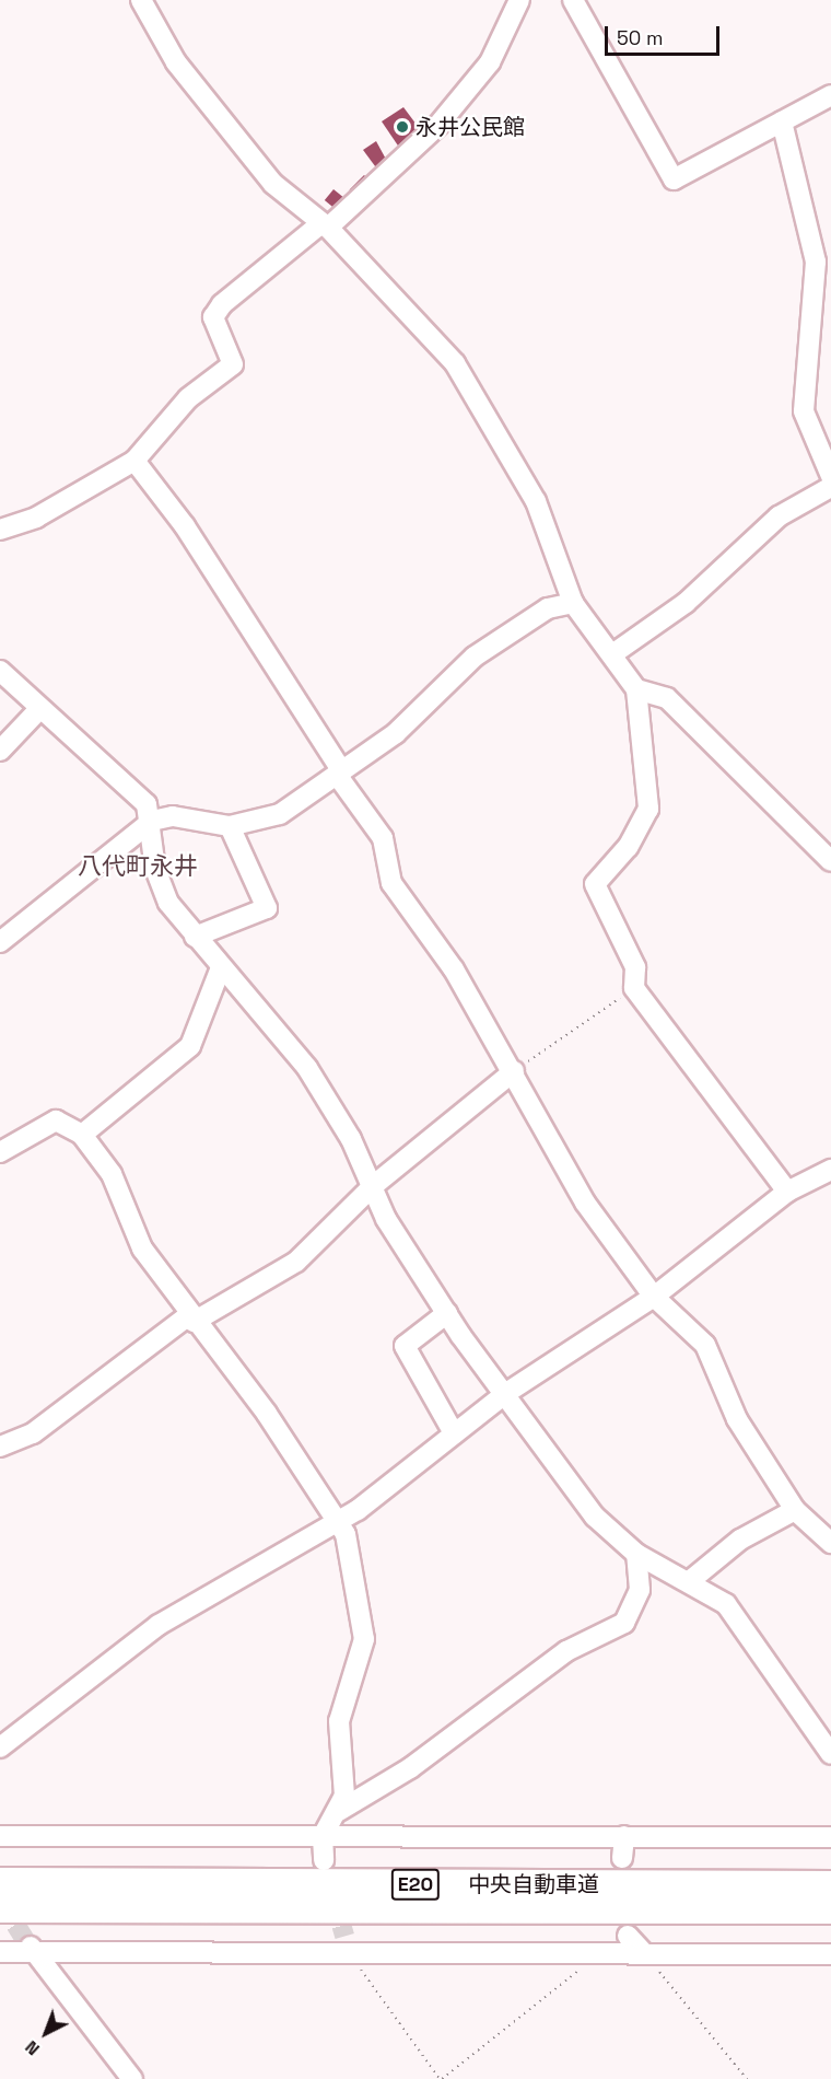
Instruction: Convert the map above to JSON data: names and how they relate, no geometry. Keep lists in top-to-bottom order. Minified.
{"streets":{"highway":["E20","中央自動車道"]},"districts":["八代町永井"],"places":["永井公民館"],"scale_bar":"50 m","north":"bottom left"}
